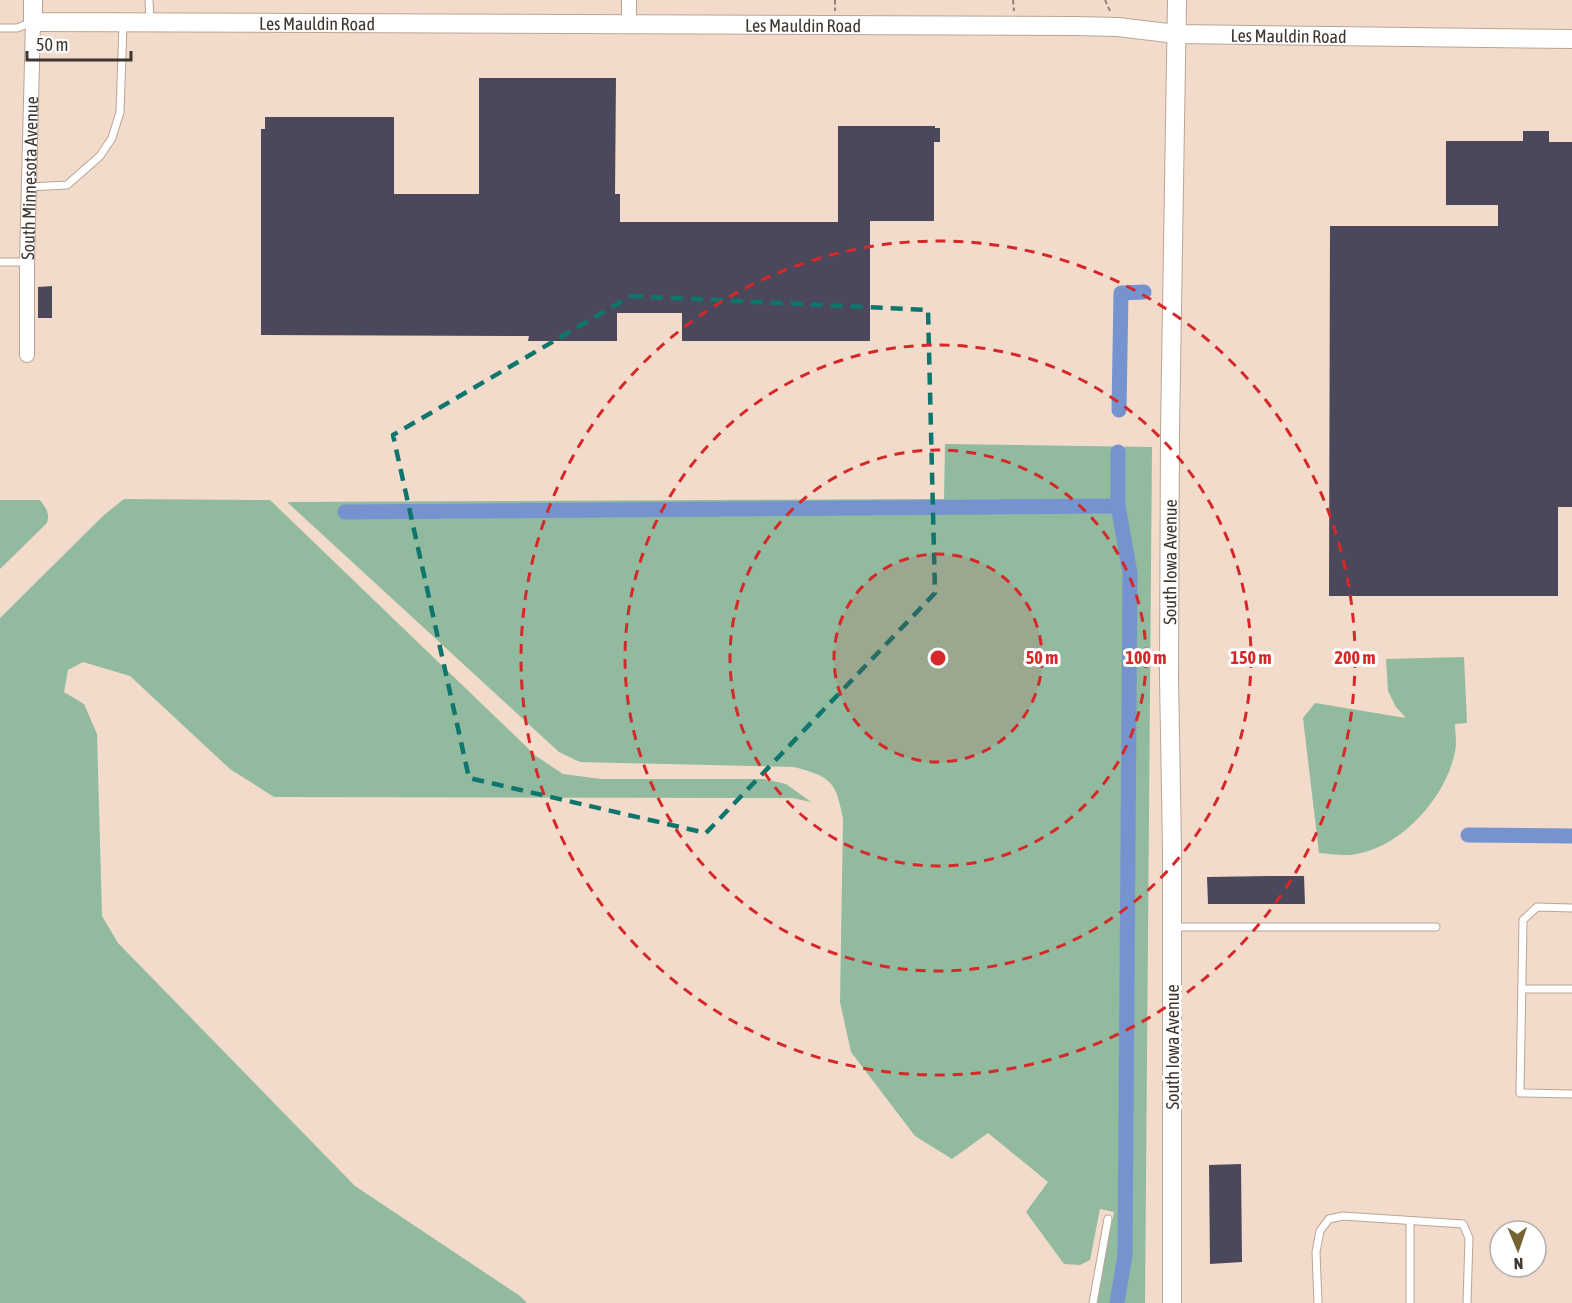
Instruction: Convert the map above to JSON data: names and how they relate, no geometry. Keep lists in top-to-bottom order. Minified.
{"streets":{"street":["Les Mauldin Road","South Minnesota Avenue","South Iowa Avenue"]},"crossings":[["Les Mauldin Road","South Minnesota Avenue"],["Les Mauldin Road","South Iowa Avenue"]],"scale_bar":"50 m","north":"bottom","rings":["50 m","100 m","150 m","200 m"]}
